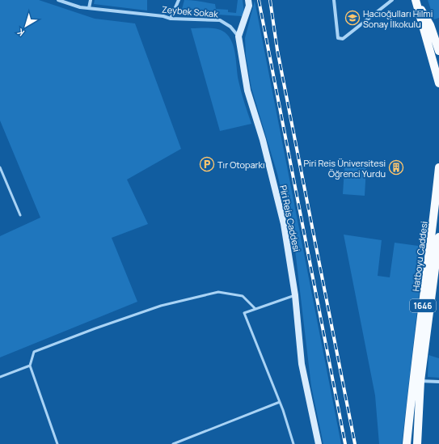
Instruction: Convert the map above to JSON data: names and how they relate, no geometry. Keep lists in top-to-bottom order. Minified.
{"streets":{"main road":["Hatboyu Caddesi","1646"],"street":["Zeybek Sokak","Piri Reis Caddesi"]},"crossings":[["Zeybek Sokak","Piri Reis Caddesi"]],"places":{"school or university":["Hacıoğulları Hilmi Sonay İlkokulu"],"parking":["Tır Otoparkı"],"building":["Piri Reis Üniversitesi Öğrenci Yurdu"]},"north":"bottom left"}
